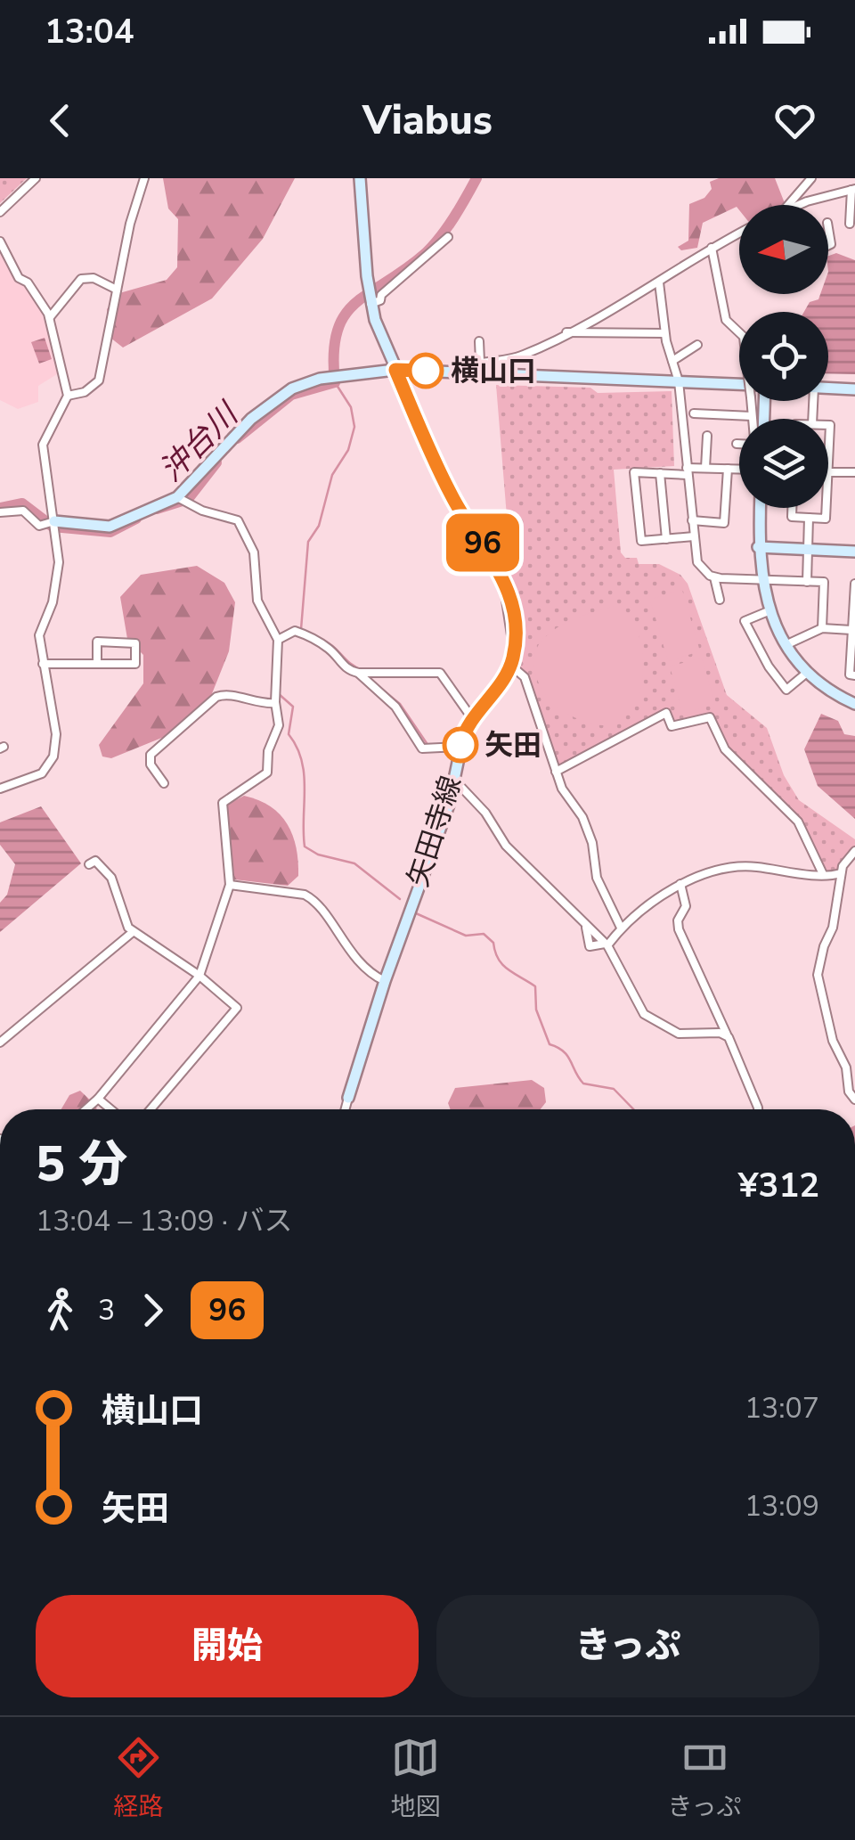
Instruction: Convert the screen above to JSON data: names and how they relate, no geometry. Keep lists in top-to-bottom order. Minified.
{"streets":{"street":["矢田寺線"]},"water":["沖台川"],"places":["横山口","矢田"],"lines":["bus line 96"],"north":"left","page":{"status":"13:04","header":"Viabus","on_map":"96","heading":["5 分","13:04 – 13:09 · バス","¥312"],"legs":["3","96"],"list":[{"name":"横山口","value":"13:07"},{"name":"矢田","value":"13:09"}],"buttons":["開始","きっぷ"],"tabs":["経路","地図","きっぷ"]}}
